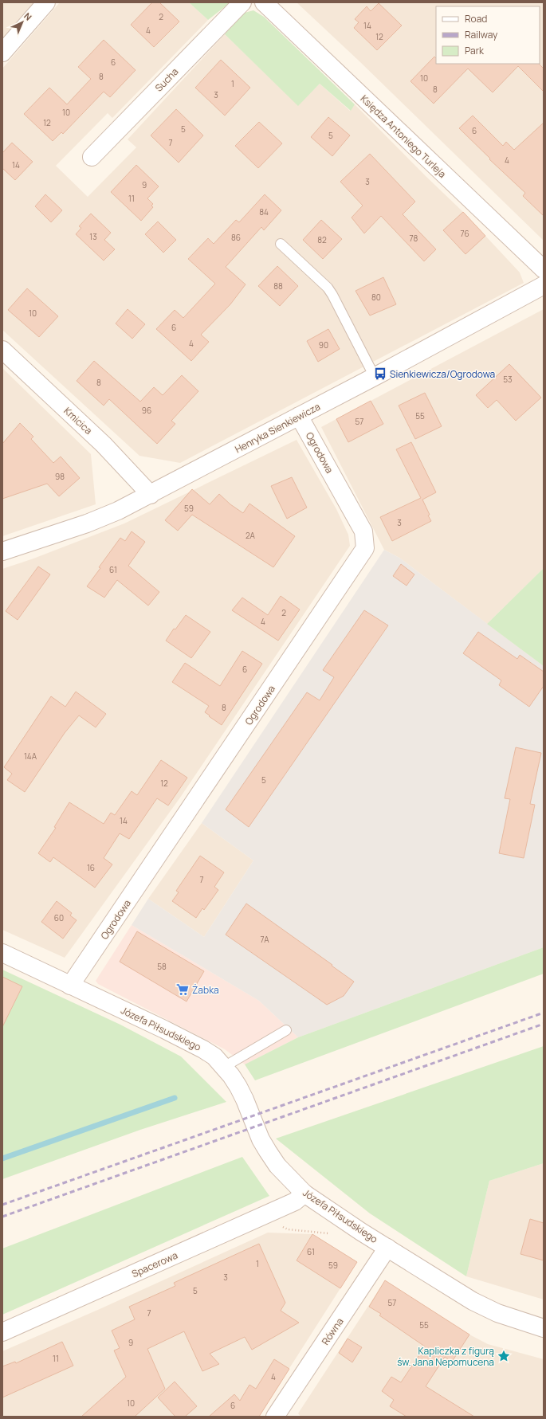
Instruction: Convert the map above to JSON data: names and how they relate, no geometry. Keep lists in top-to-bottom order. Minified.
{"streets":{"street":["Sucha","Księdza Antoniego Turleja","Kmicica","Henryka Sienkiewicza","Ogrodowa","Józefa Piłsudskiego","Spacerowa","Równa"]},"crossings":[["Kmicica","Henryka Sienkiewicza"],["Henryka Sienkiewicza","Ogrodowa"],["Ogrodowa","Józefa Piłsudskiego"],["Józefa Piłsudskiego","Spacerowa"],["Józefa Piłsudskiego","Równa"]],"places":{"bus stop":["Sienkiewicza/Ogrodowa"],"supermarket":["Żabka"],"place":["Kapliczka z figurą św. Jana Nepomucena"]},"house_numbers":["2","14","4","12","6","8","10","1","8","3","10","12","5","6","5","7","4","14","3","9","11","84","76","13","86","78","82","88","80","10","6","4","90","53","8","96","55","57","98","59","3","2A","61","2","4","6","8","14A","5","12","14","16","7","60","7A","58","61","1","59","3","5","57","7","55","9","11","4","10","6"],"legend":["Road","Railway","Park"],"north":"top right"}
